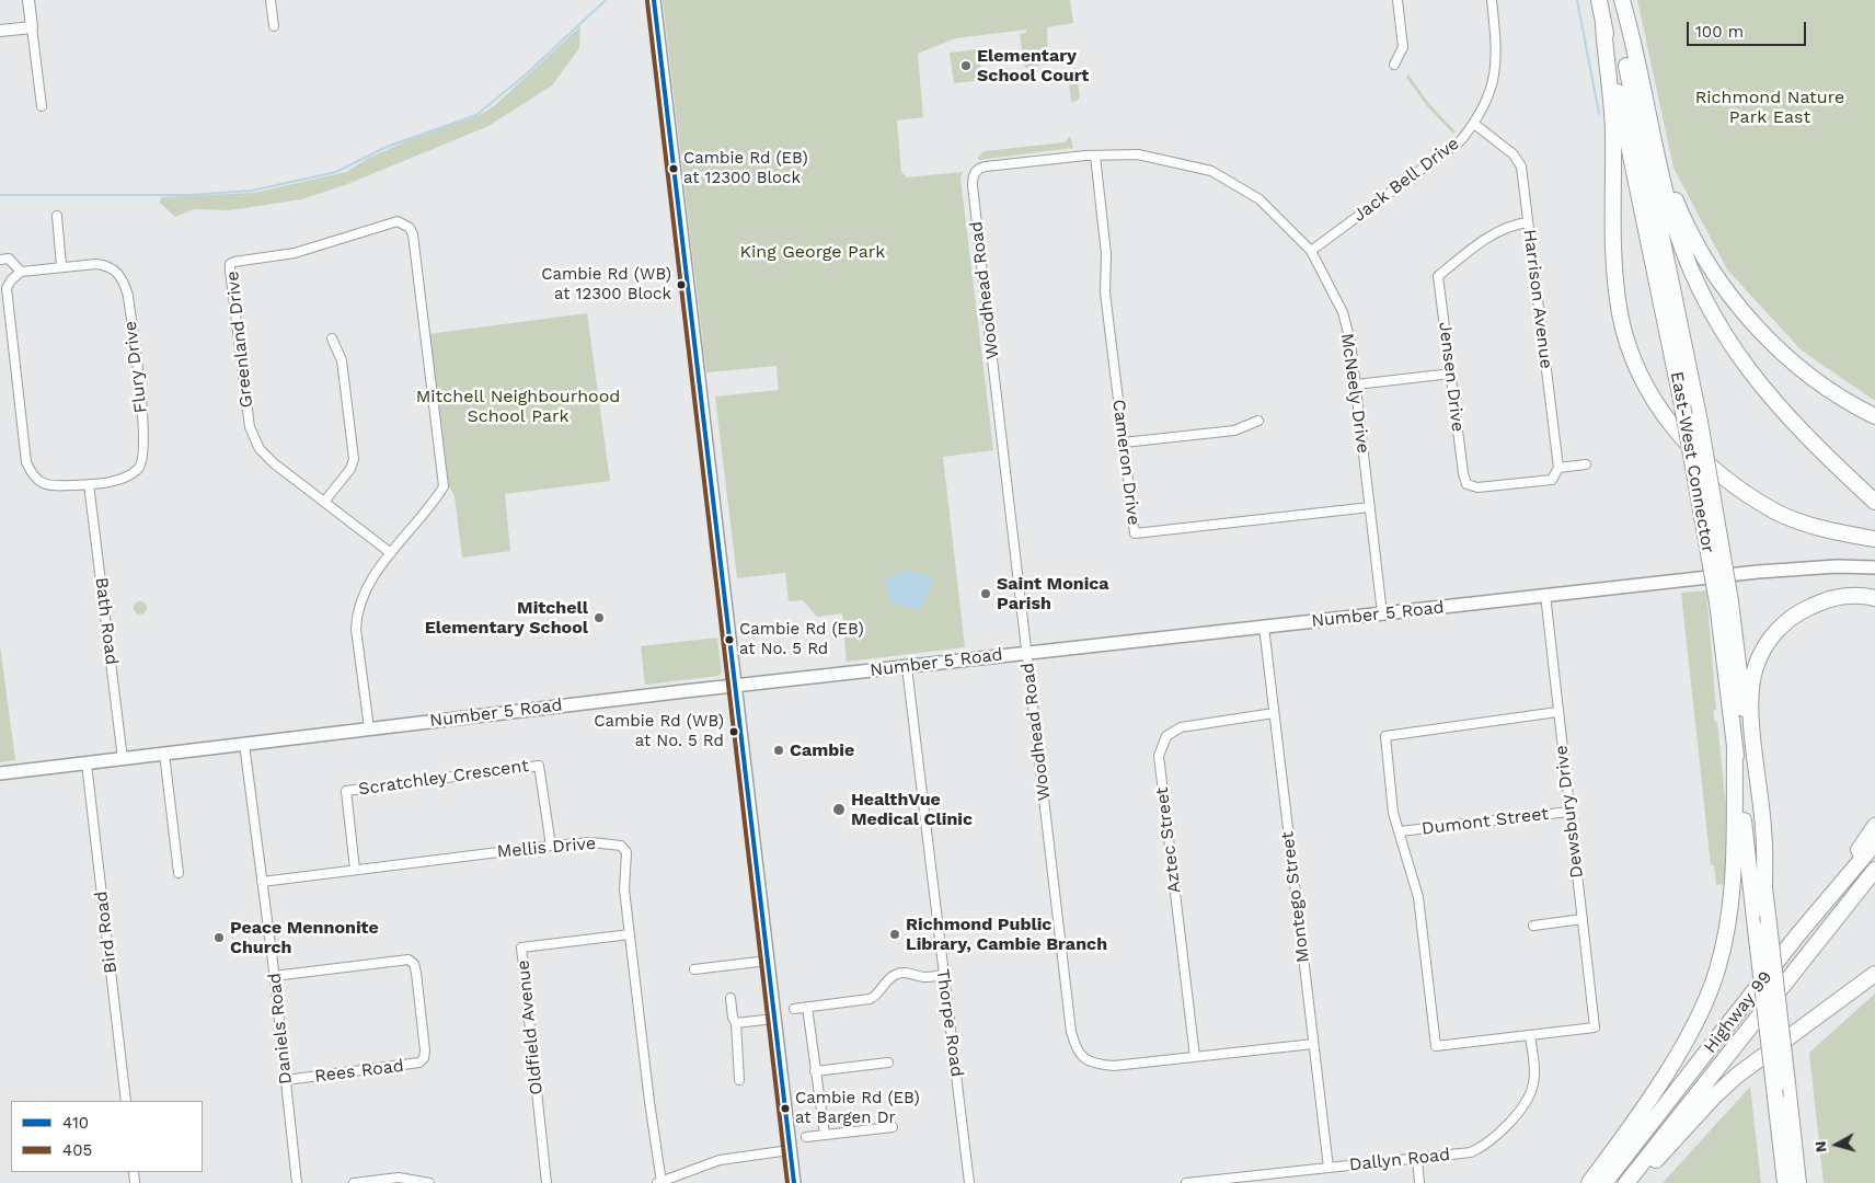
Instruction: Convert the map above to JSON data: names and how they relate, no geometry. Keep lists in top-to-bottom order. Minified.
{"streets":{"highway":["East-West Connector","Highway 99"],"main road":["Number 5 Road"],"street":["Jack Bell Drive","Woodhead Road","Harrison Avenue","Greenland Drive","Flury Drive","Jensen Drive","McNeely Drive","Cameron Drive","Bath Road","Scratchley Crescent","Dewsbury Drive","Dumont Street","Aztec Street","Mellis Drive","Montego Street","Bird Road","Thorpe Road","Oldfield Avenue","Daniels Road","Rees Road","Dallyn Road"]},"crossings":[["Jack Bell Drive","Harrison Avenue"],["Jack Bell Drive","McNeely Drive"],["Woodhead Road","McNeely Drive"],["Woodhead Road","Number 5 Road"],["Woodhead Road","Aztec Street"],["Woodhead Road","Montego Street"],["Harrison Avenue","Jensen Drive"],["Greenland Drive","Number 5 Road"],["Flury Drive","Bath Road"],["McNeely Drive","Cameron Drive"],["McNeely Drive","Number 5 Road"],["Number 5 Road","Bath Road"],["Number 5 Road","Dewsbury Drive"],["Number 5 Road","Montego Street"],["Number 5 Road","Bird Road"],["Number 5 Road","Thorpe Road"],["Number 5 Road","Daniels Road"],["Scratchley Crescent","Mellis Drive"],["Dewsbury Drive","Dumont Street"],["Dewsbury Drive","Dallyn Road"],["Aztec Street","Montego Street"],["Mellis Drive","Oldfield Avenue"],["Mellis Drive","Daniels Road"],["Montego Street","Dallyn Road"],["Daniels Road","Rees Road"]],"parks":["Richmond Nature Park East","King George Park","Mitchell Neighbourhood School Park"],"places":["Elementary School Court","Cambie Rd (EB) at 12300 Block","Cambie Rd (WB) at 12300 Block","Saint Monica Parish","Mitchell Elementary School","Cambie Rd (EB) at No. 5 Rd","Cambie Rd (WB) at No. 5 Rd","Cambie","HealthVue Medical Clinic","Richmond Public Library, Cambie Branch","Peace Mennonite Church","Cambie Rd (EB) at Bargen Dr"],"lines":["transit line 410","transit line 405"],"legend":["410","405"],"scale_bar":"100 m","north":"left"}
